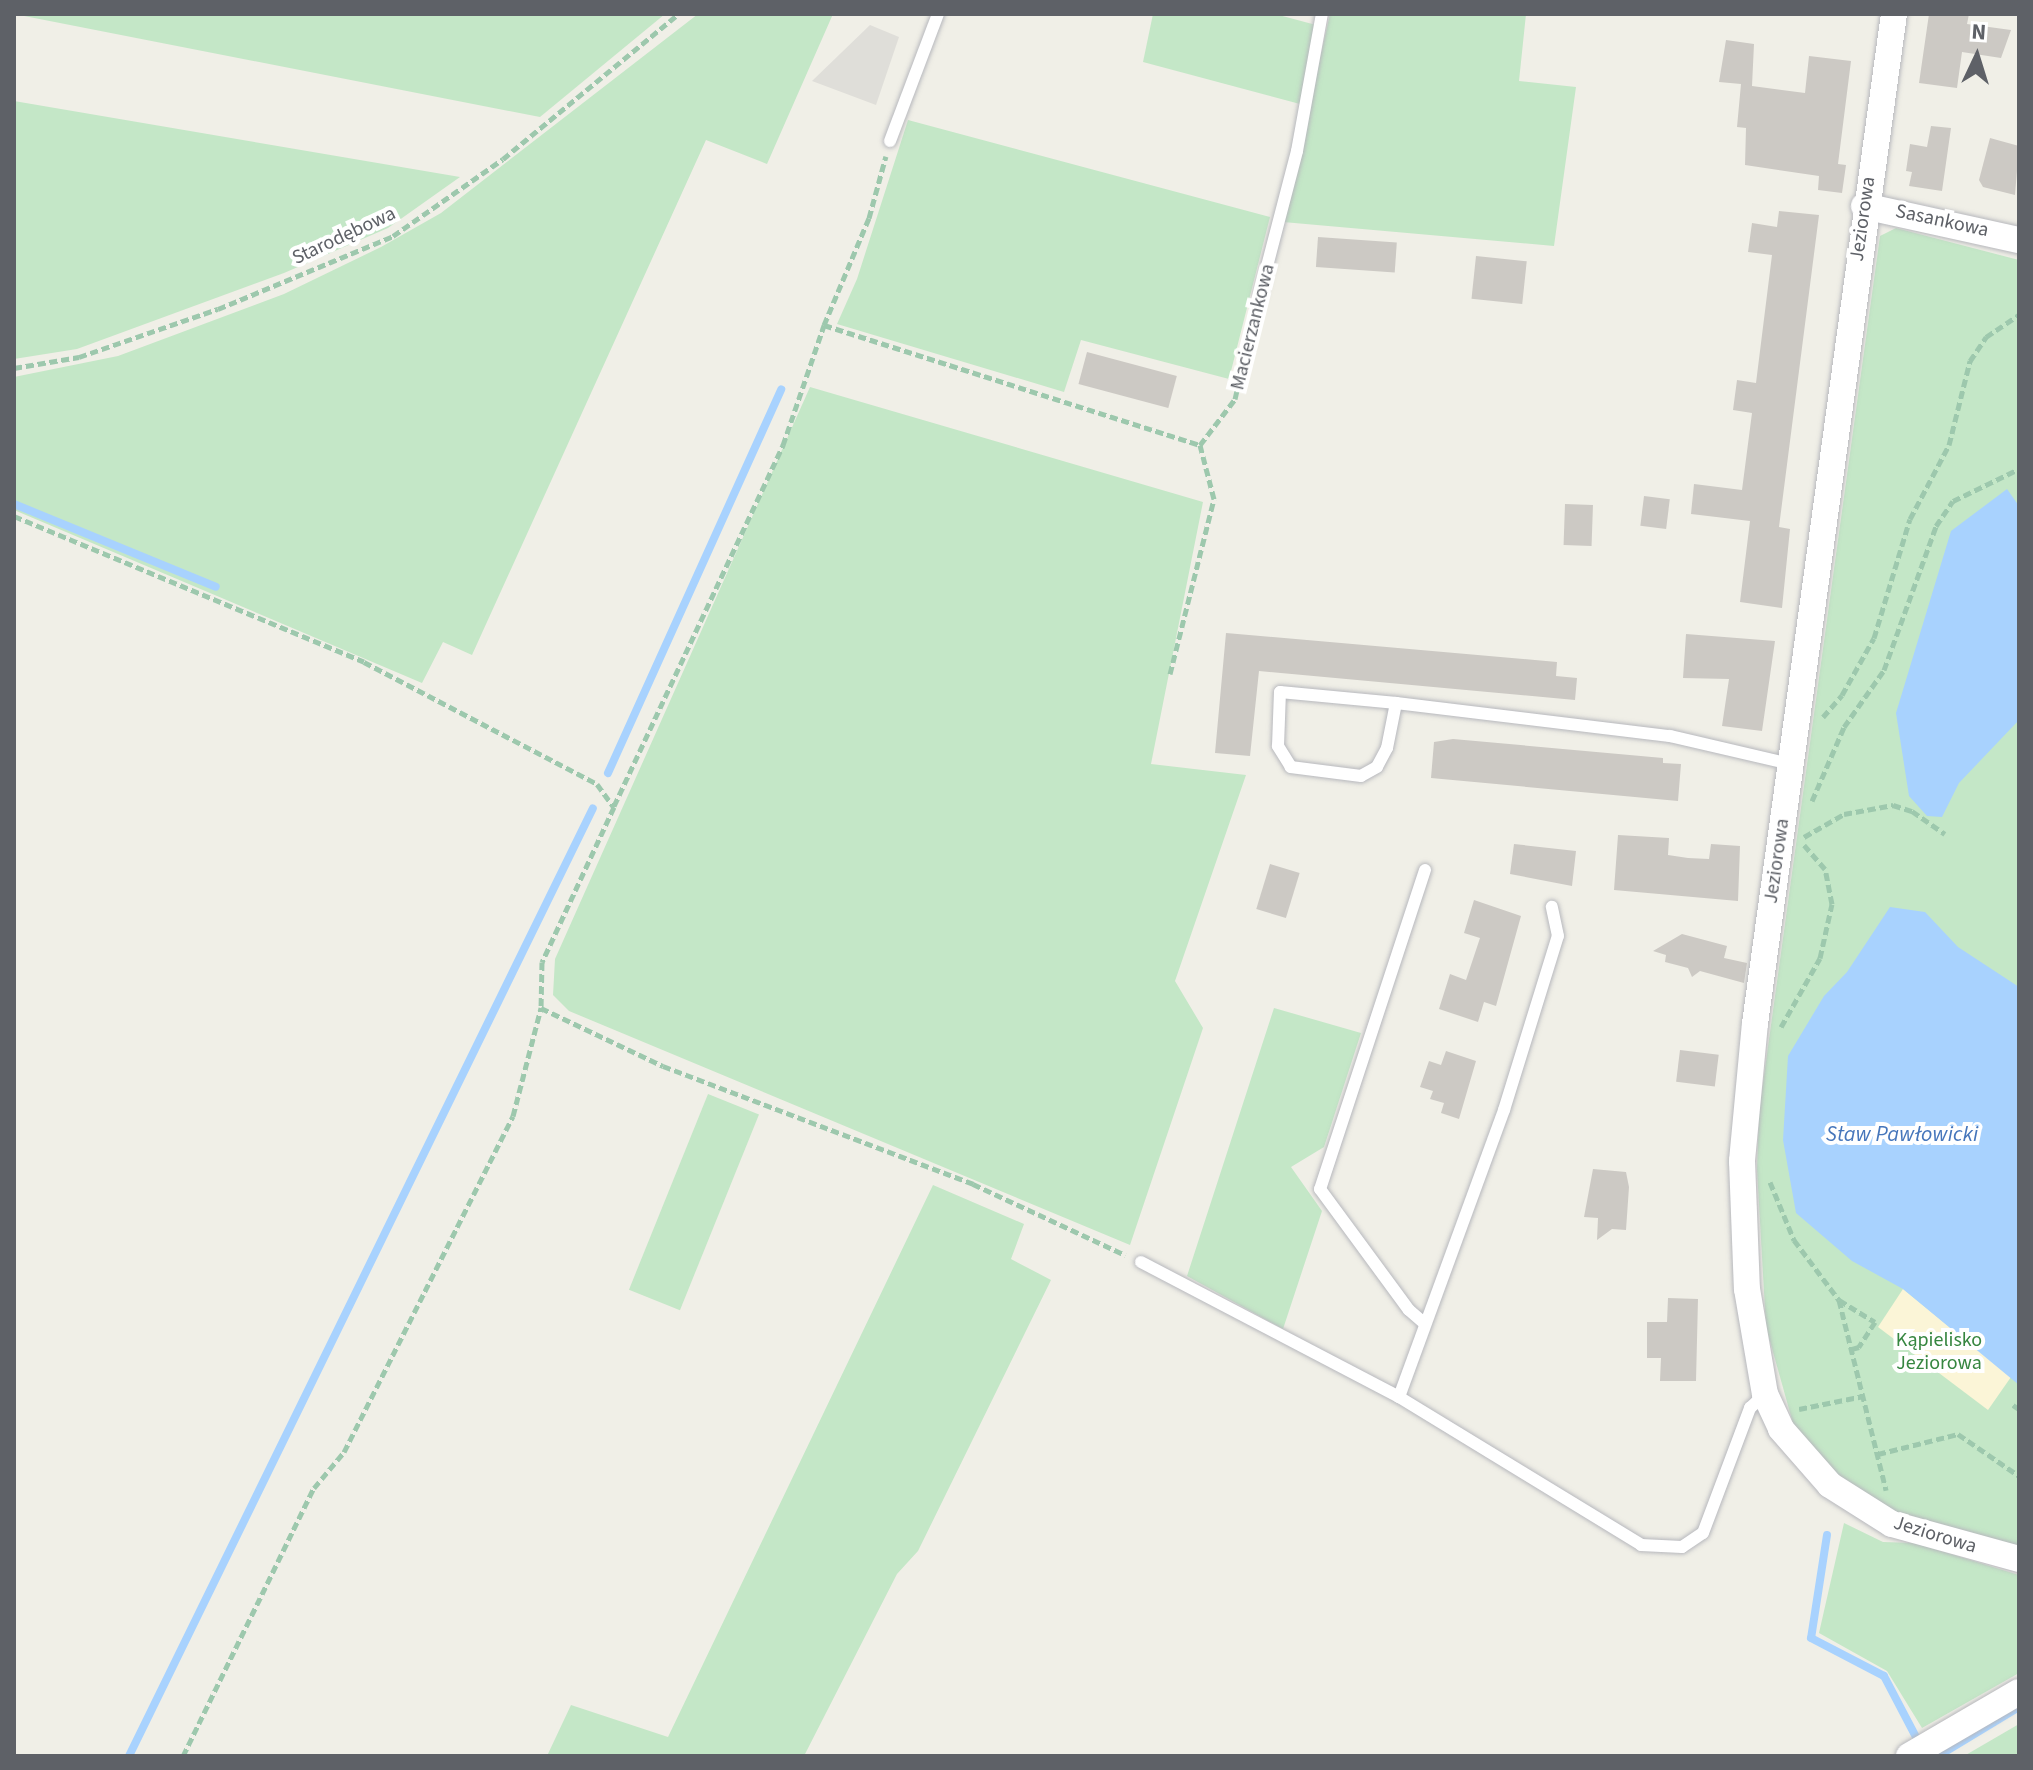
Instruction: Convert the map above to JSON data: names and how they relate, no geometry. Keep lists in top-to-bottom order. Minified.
{"streets":{"street":["Jeziorowa","Sasankowa"],"lane":["Macierzankowa"],"path":["Starodębowa"]},"crossings":[["Jeziorowa","Sasankowa"]],"water":["Staw Pawłowicki"],"parks":["Kąpielisko Jeziorowa"],"north":"top"}
